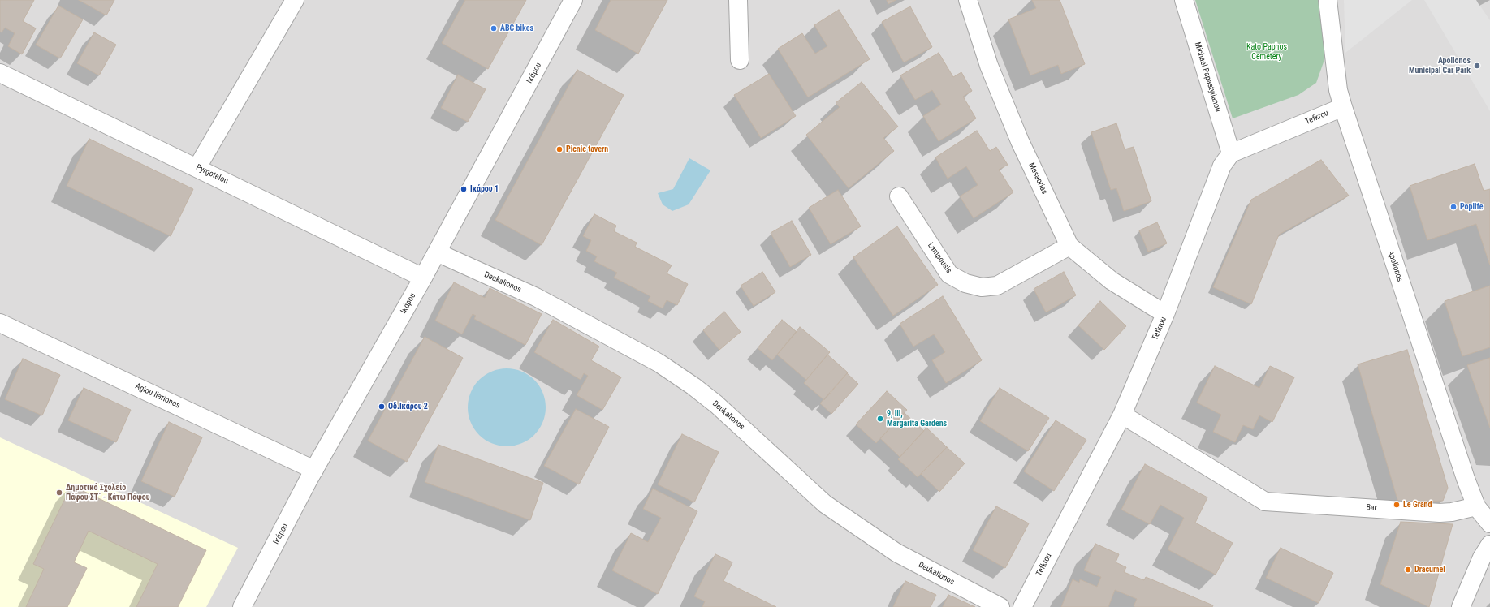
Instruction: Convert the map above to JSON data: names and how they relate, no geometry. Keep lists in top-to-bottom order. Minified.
{"streets":{"street":["Ικάρου","Michael Papastylianou","Tefkrou","Pyrgotelou","Mesaorias","Lampousis","Apollonos","Deukalionos","Agiou Ilarionos","Bar"]},"crossings":[["Ικάρου","Pyrgotelou"],["Ικάρου","Deukalionos"],["Ικάρου","Agiou Ilarionos"],["Michael Papastylianou","Tefkrou"],["Tefkrou","Mesaorias"],["Tefkrou","Apollonos"],["Tefkrou","Bar"],["Mesaorias","Lampousis"],["Apollonos","Bar"]],"parks":["Kato Paphos Cemetery"],"places":["ABC bikes","Apollonos Municipal Car Park","Picnic tavern","Ικάρου 1","Poplife","Οδ.Ικάρου 2","9, lll, Margarita Gardens","Δημοτικό Σχολείο Πάφου ΣΤ΄ - Κάτω Πάφου","Le Grand","Dracumel"]}
